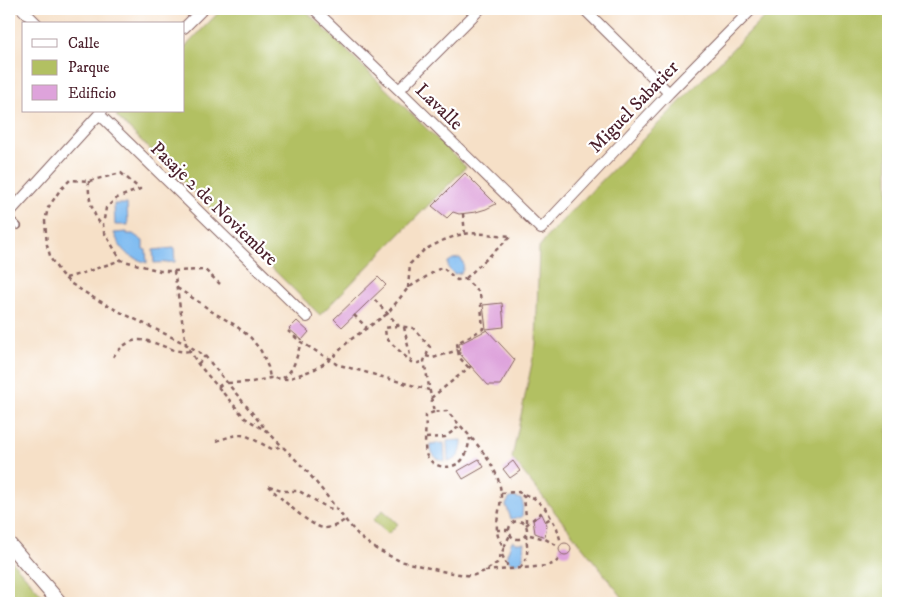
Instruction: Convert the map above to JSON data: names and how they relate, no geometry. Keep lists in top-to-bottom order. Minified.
{"streets":{"street":["Lavalle","Miguel Sabatier","Pasaje 2 de Noviembre"]},"crossings":[["Lavalle","Miguel Sabatier"]],"legend":["Calle","Parque","Edificio"]}
